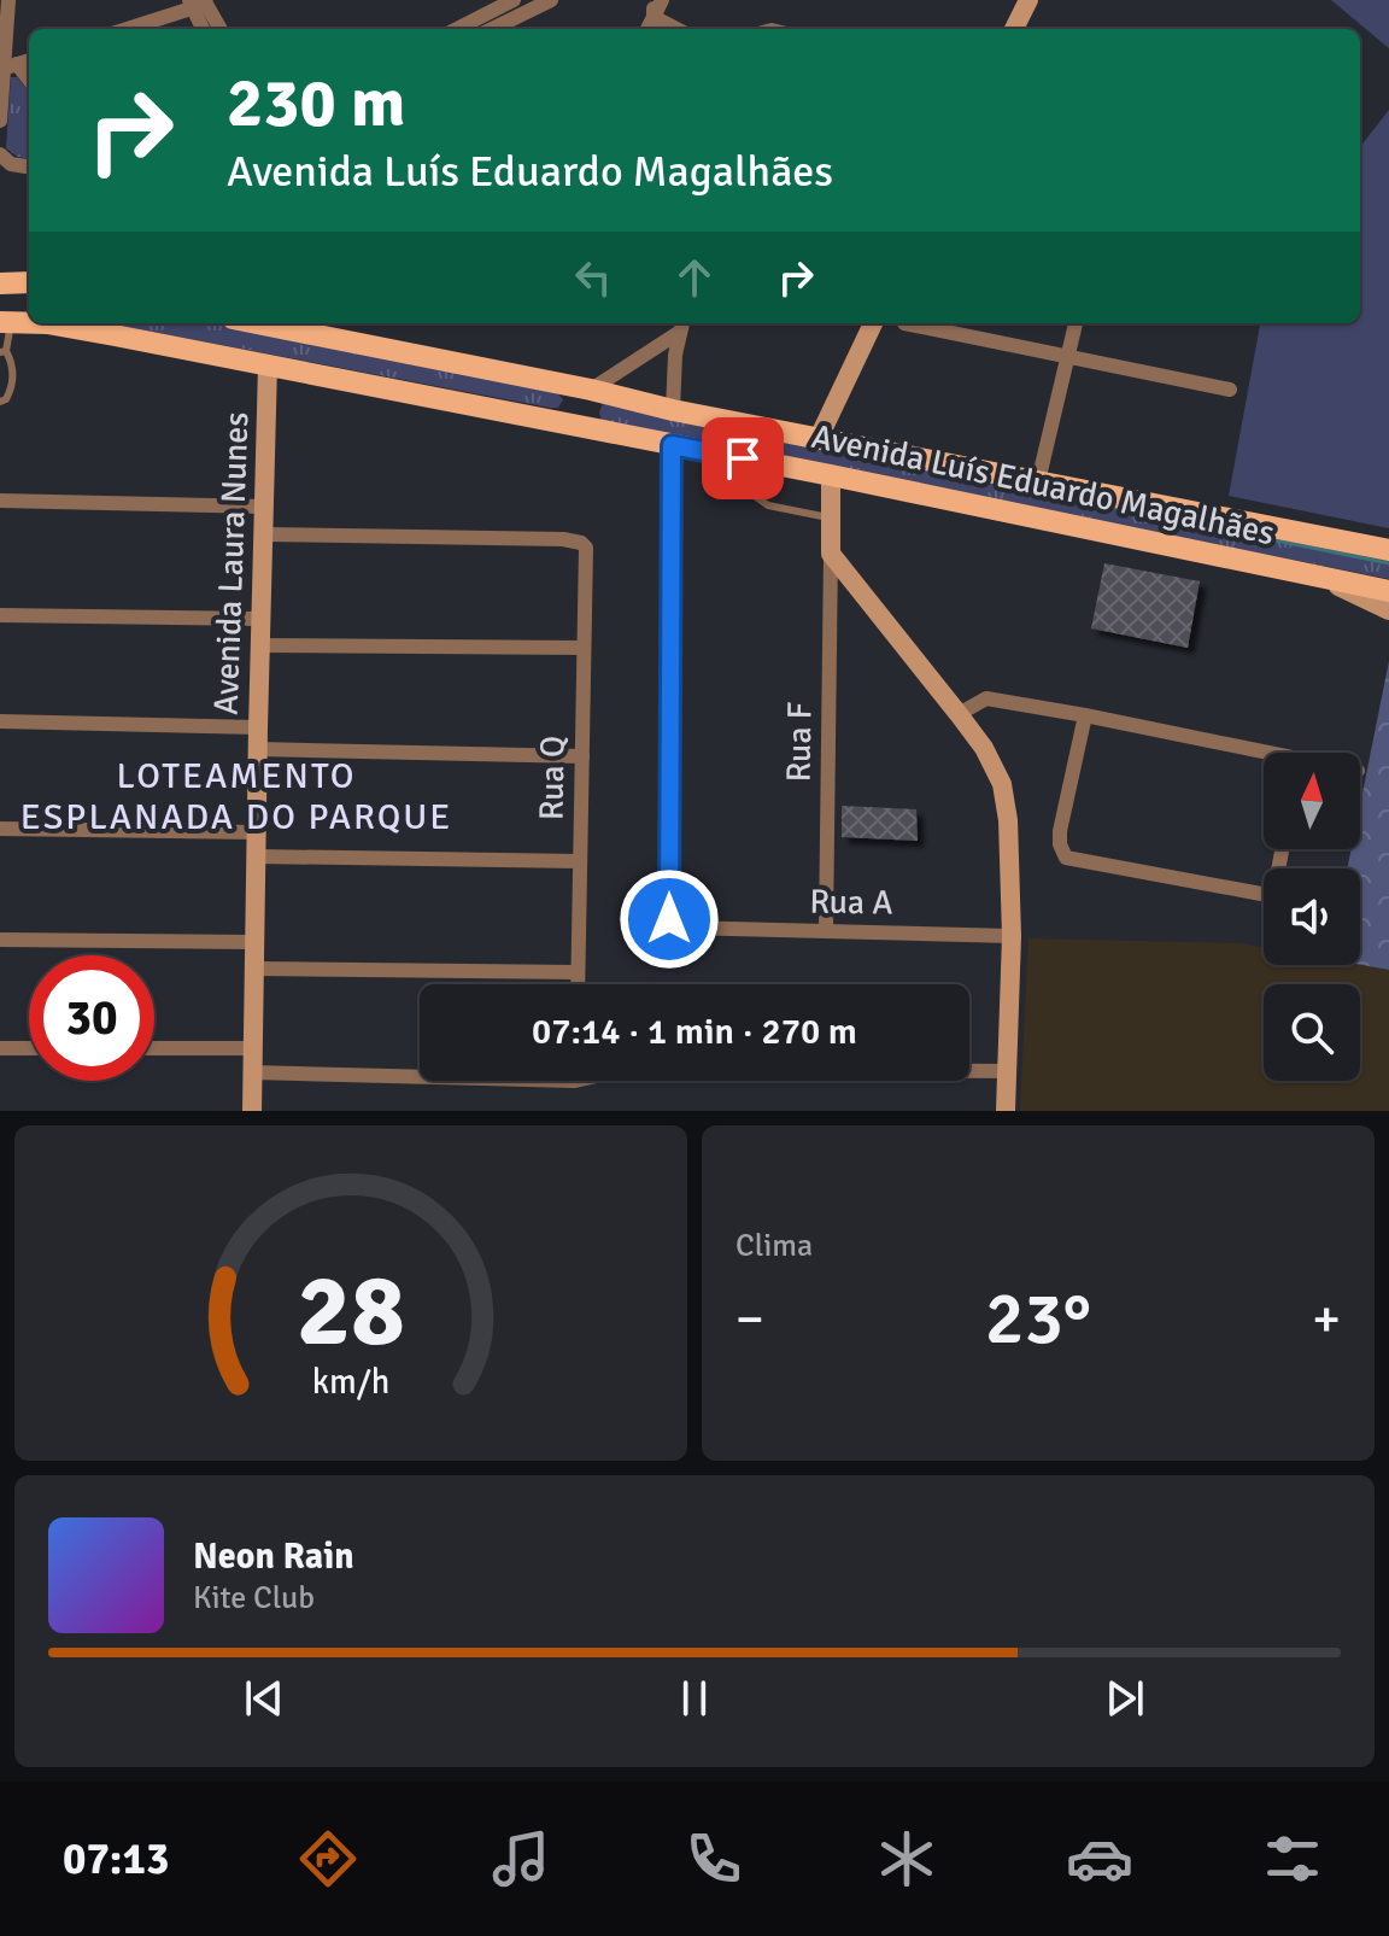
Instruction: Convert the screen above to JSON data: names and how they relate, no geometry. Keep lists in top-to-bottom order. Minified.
{"streets":{"main road":["Avenida Luís Eduardo Magalhães"],"street":["Avenida Laura Nunes","Rua F","Rua Q","Rua A"]},"crossings":[["Avenida Luís Eduardo Magalhães","Avenida Laura Nunes"],["Avenida Luís Eduardo Magalhães","Rua A"],["Avenida Laura Nunes","Rua Q"],["Rua F","Rua A"]],"districts":["LOTEAMENTO ESPLANADA DO PARQUE"],"north":"top","page":{"turn":["230 m","Avenida Luís Eduardo Magalhães"],"limit":"30","trip":"07:14 · 1 min · 270 m","tile":"Clima","heat":["−","23°","+"],"song":["Neon Rain","Kite Club"],"tabs":"07:13","gauge":["28","km/h"]}}
